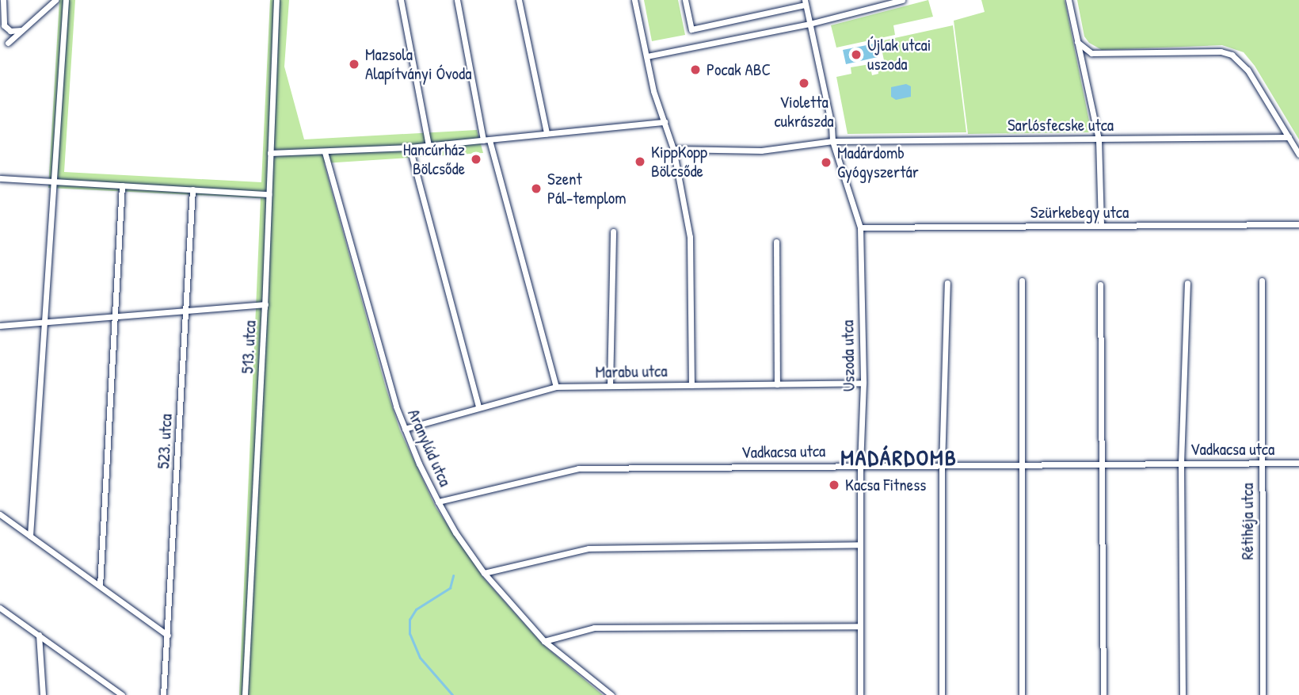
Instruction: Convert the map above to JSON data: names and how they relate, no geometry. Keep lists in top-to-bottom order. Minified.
{"streets":{"street":["Sarlósfecske utca","Szürkebegy utca","513. utca","Uszoda utca","Marabu utca","523. utca","Aranylúd utca","Vadkacsa utca","Rétihéja utca"]},"crossings":[["Sarlósfecske utca","Uszoda utca"],["Szürkebegy utca","Uszoda utca"],["Uszoda utca","Marabu utca"],["Uszoda utca","Vadkacsa utca"],["Marabu utca","Aranylúd utca"],["Aranylúd utca","Vadkacsa utca"],["Vadkacsa utca","Rétihéja utca"]],"districts":["MADÁRDOMB"],"places":["Újlak utcai uszoda","Mazsola Alapítványi Óvoda","Pocak ABC","Violetta cukrászda","Hancúrház Bölcsőde","KippKopp Bölcsőde","Madárdomb Gyógyszertár","Szent Pál-templom","Kacsa Fitness"]}
